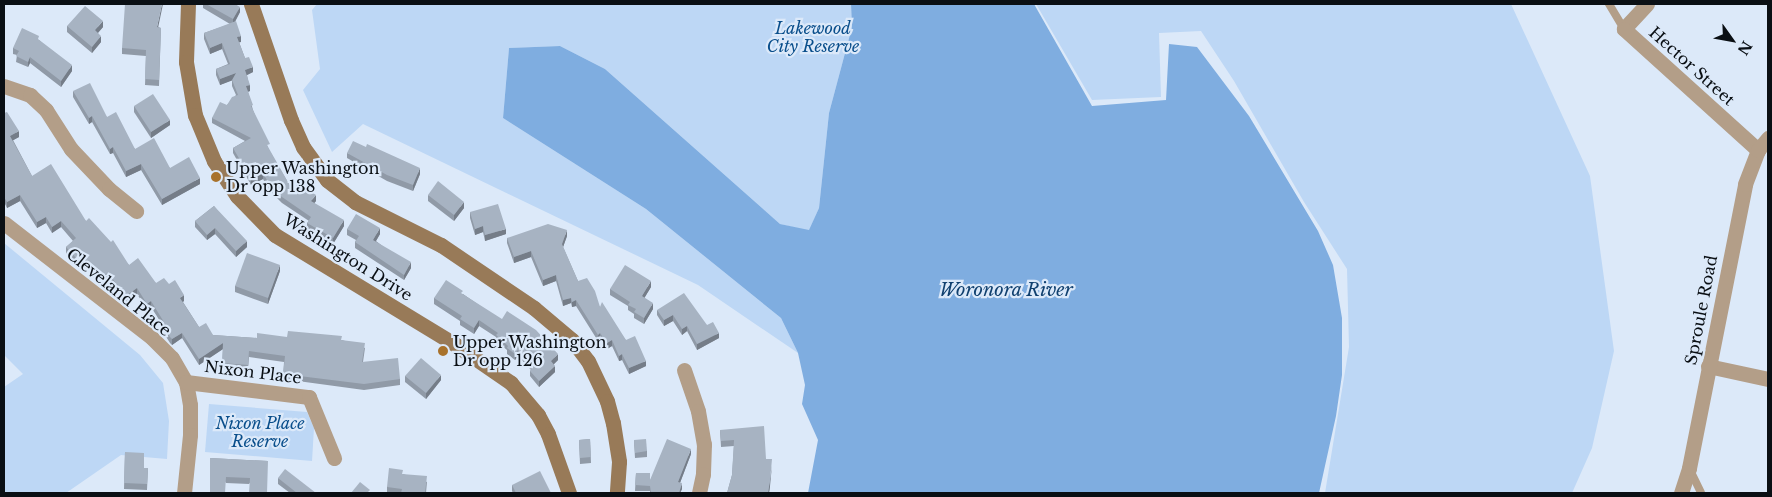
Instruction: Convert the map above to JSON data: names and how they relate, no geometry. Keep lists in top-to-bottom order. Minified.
{"streets":{"street":["Hector Street","Washington Drive","Cleveland Place","Sproule Road","Nixon Place"]},"crossings":[["Hector Street","Sproule Road"],["Cleveland Place","Nixon Place"]],"water":["Woronora River"],"parks":["Lakewood City Reserve","Nixon Place Reserve"],"places":["Upper Washington Dr opp 138","Upper Washington Dr opp 126"],"north":"bottom right"}
